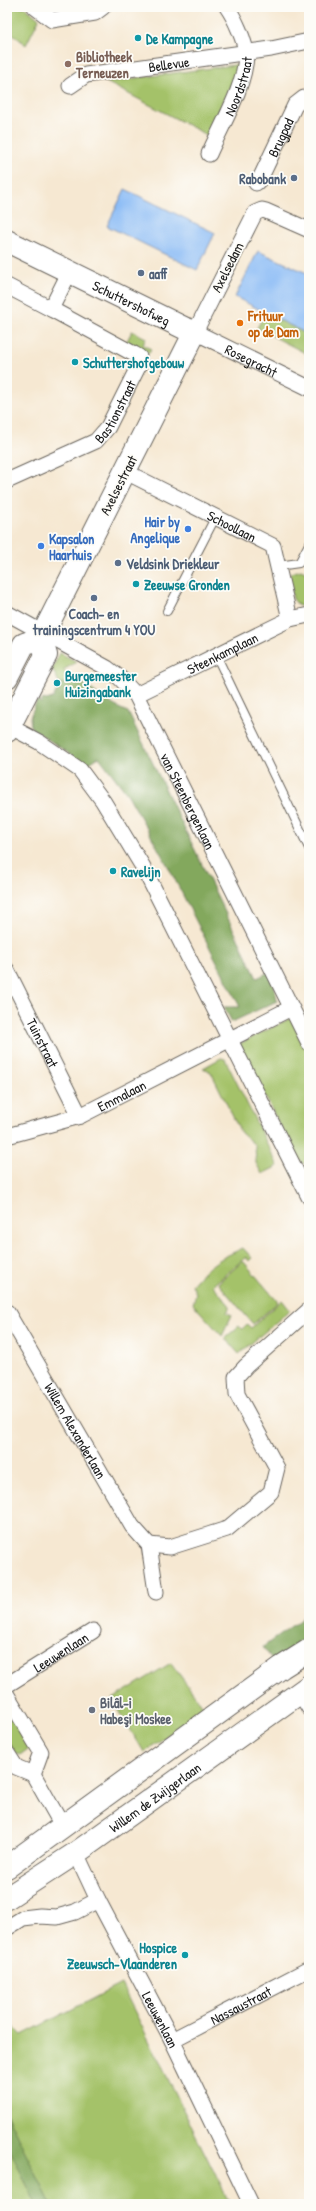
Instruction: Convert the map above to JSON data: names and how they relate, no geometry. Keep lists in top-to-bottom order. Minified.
{"streets":{"main road":["Schuttershofweg","Axelsestraat","Leeuwenlaan","Willem de Zwijgerlaan"],"street":["Bellevue","Noordstraat","Brugpad","Axelsedam","Rosegracht","Bastionstraat","Schoollaan","Steenkamplaan","van Steenbergenlaan","Tuinstraat","Emmalaan","Willem Alexanderlaan","Nassaustraat"]},"crossings":[["Bellevue","Noordstraat"],["Axelsedam","Schuttershofweg"],["Axelsedam","Rosegracht"],["Axelsedam","Axelsestraat"],["Schuttershofweg","Rosegracht"],["Schuttershofweg","Axelsestraat"],["Rosegracht","Axelsestraat"],["Axelsestraat","Schoollaan"],["Axelsestraat","van Steenbergenlaan"],["Schoollaan","Steenkamplaan"],["Steenkamplaan","van Steenbergenlaan"],["Tuinstraat","Emmalaan"],["Leeuwenlaan","Willem de Zwijgerlaan"],["Leeuwenlaan","Nassaustraat"]],"places":["De Kampagne","Bibliotheek Terneuzen","Rabobank","aaff","Frituur op de Dam","Schuttershofgebouw","Hair by Angelique","Kapsalon Haarhuis","Veldsink Driekleur","Zeeuwse Gronden","Coach- en trainingscentrum 4 YOU","Burgemeester Huizingabank","Ravelijn","Bilâl-i Habeşi Moskee","Hospice Zeeuwsch-Vlaanderen"]}
